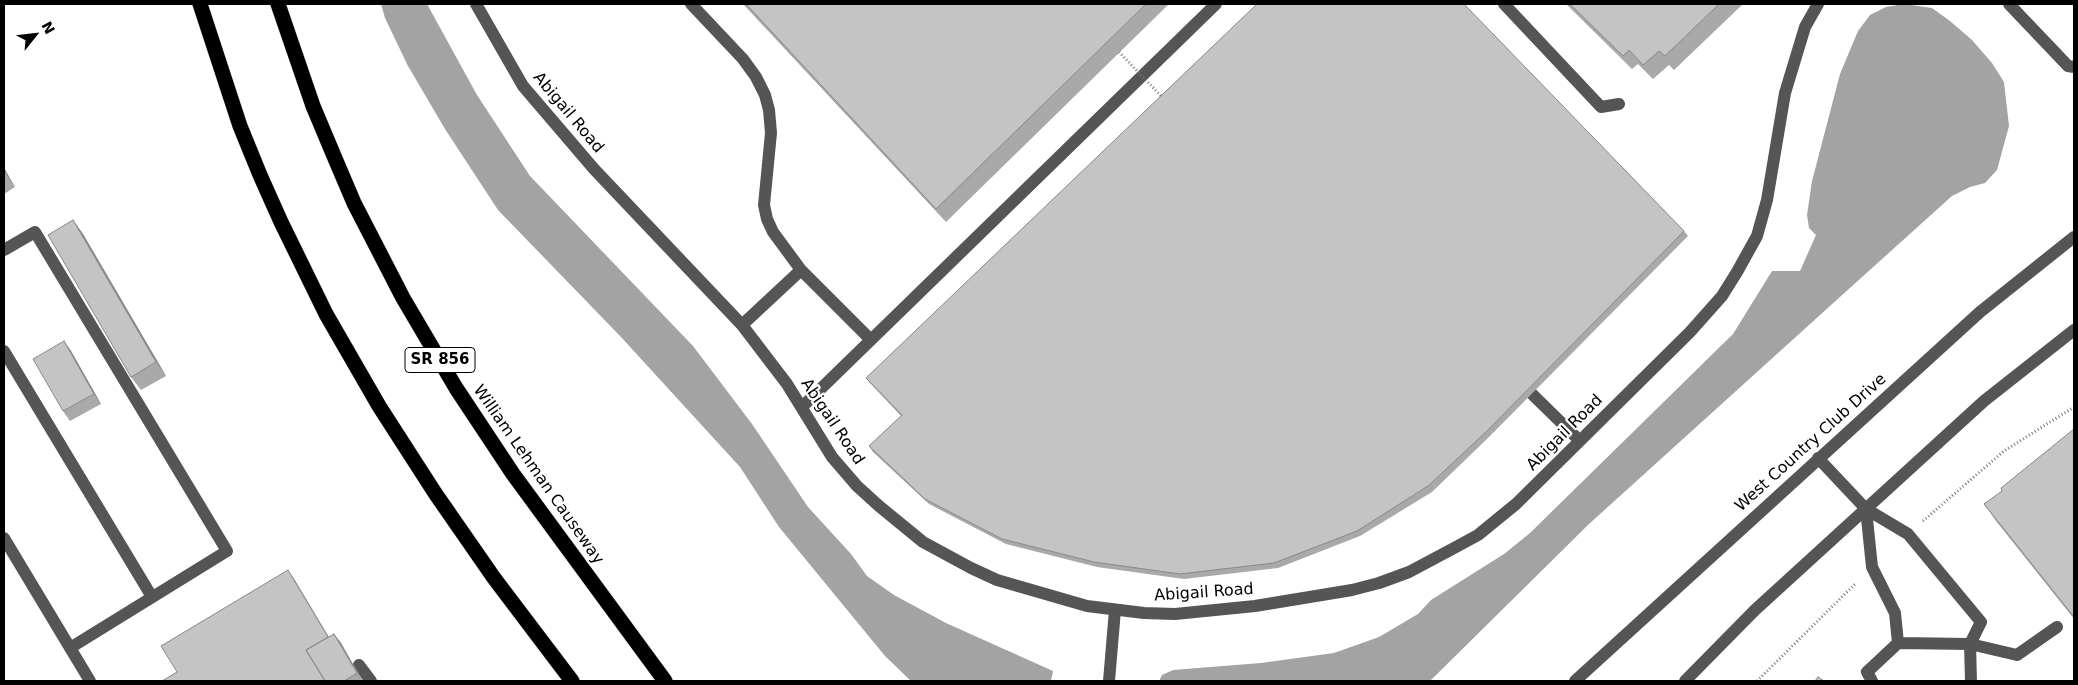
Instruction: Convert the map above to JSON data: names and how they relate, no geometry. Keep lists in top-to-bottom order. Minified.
{"streets":{"highway":["SR 856","William Lehman Causeway"],"street":["Abigail Road","West Country Club Drive"]},"north":"top right"}
